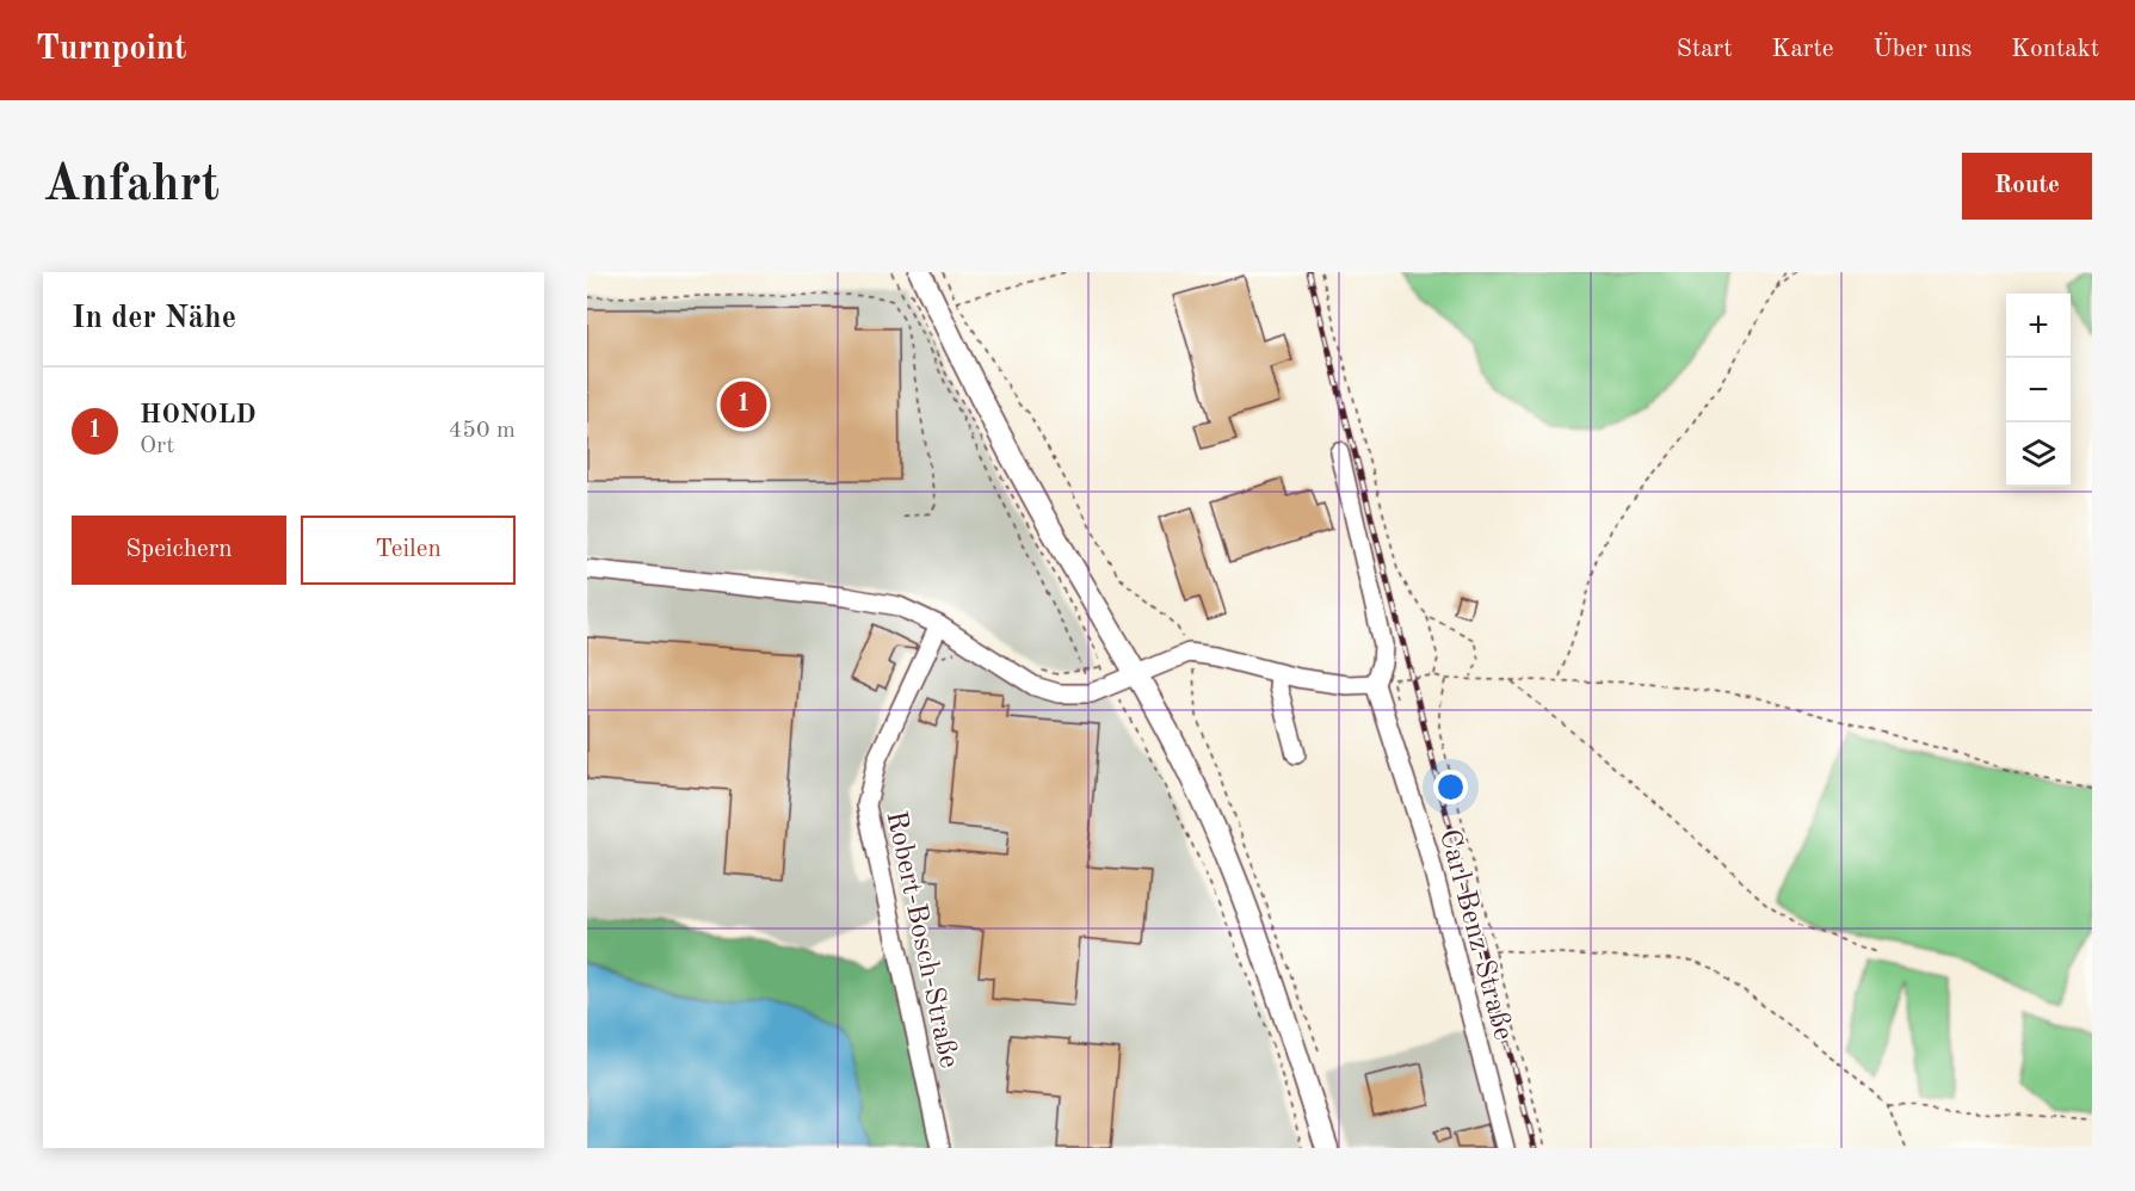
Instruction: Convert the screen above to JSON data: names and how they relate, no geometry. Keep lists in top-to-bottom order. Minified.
{"streets":{"street":["Carl-Benz-Straße","Robert-Bosch-Straße"]},"page":{"header":"Turnpoint","nav":["Start","Karte","Über uns","Kontakt"],"buttons":["Route",["Speichern","Teilen"]],"title":"Anfahrt","heading":"In der Nähe","map_buttons":["+","−"],"list":[{"mark":"1","name":"HONOLD","note":"Ort","value":"450 m"}],"pins":"1"}}
